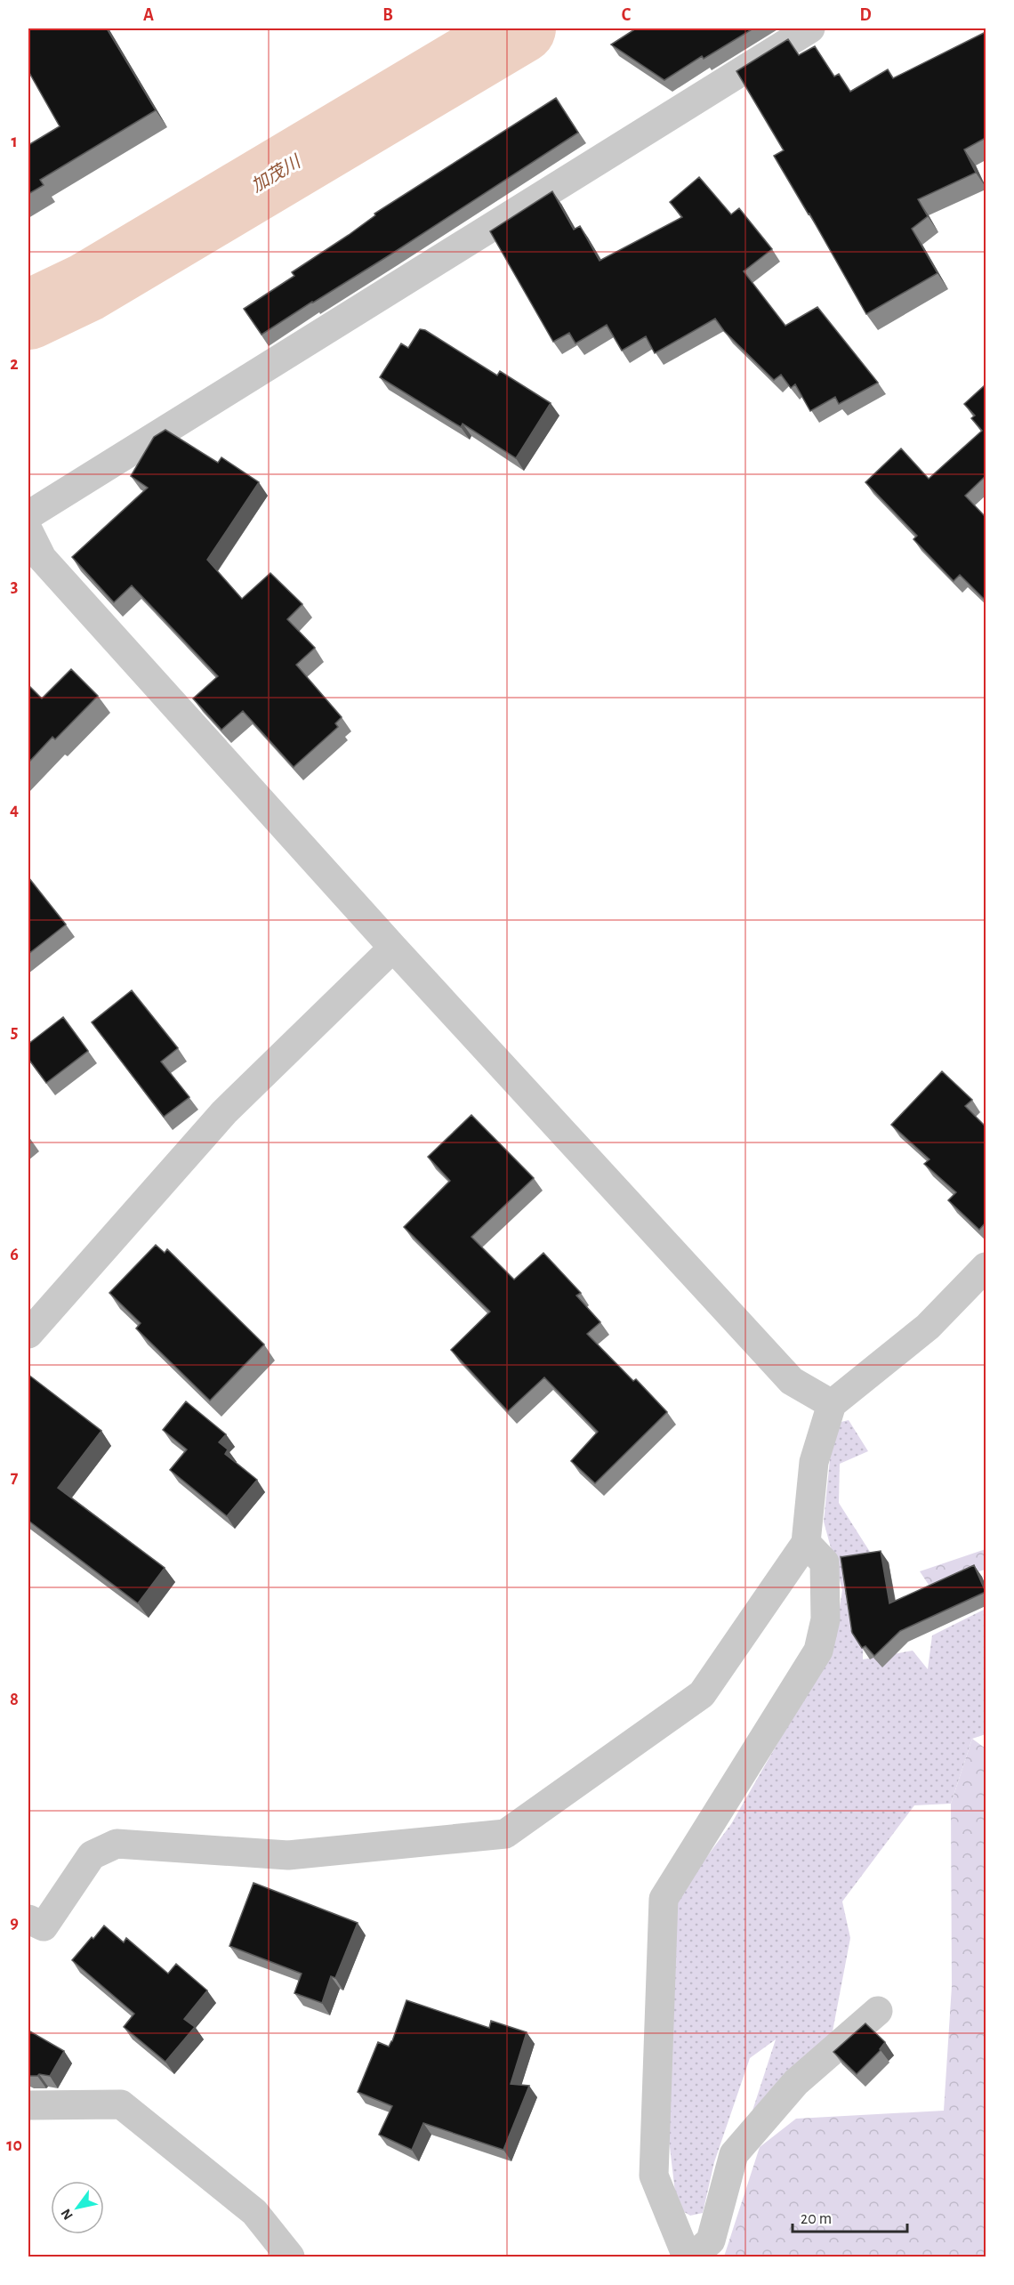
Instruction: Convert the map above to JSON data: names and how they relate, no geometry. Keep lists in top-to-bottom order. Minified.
{"water":["加茂川"],"scale_bar":"20 m","north":"bottom left","grid":{"columns":["A","B","C","D"],"rows":["1","2","3","4","5","6","7","8","9","10"]}}
